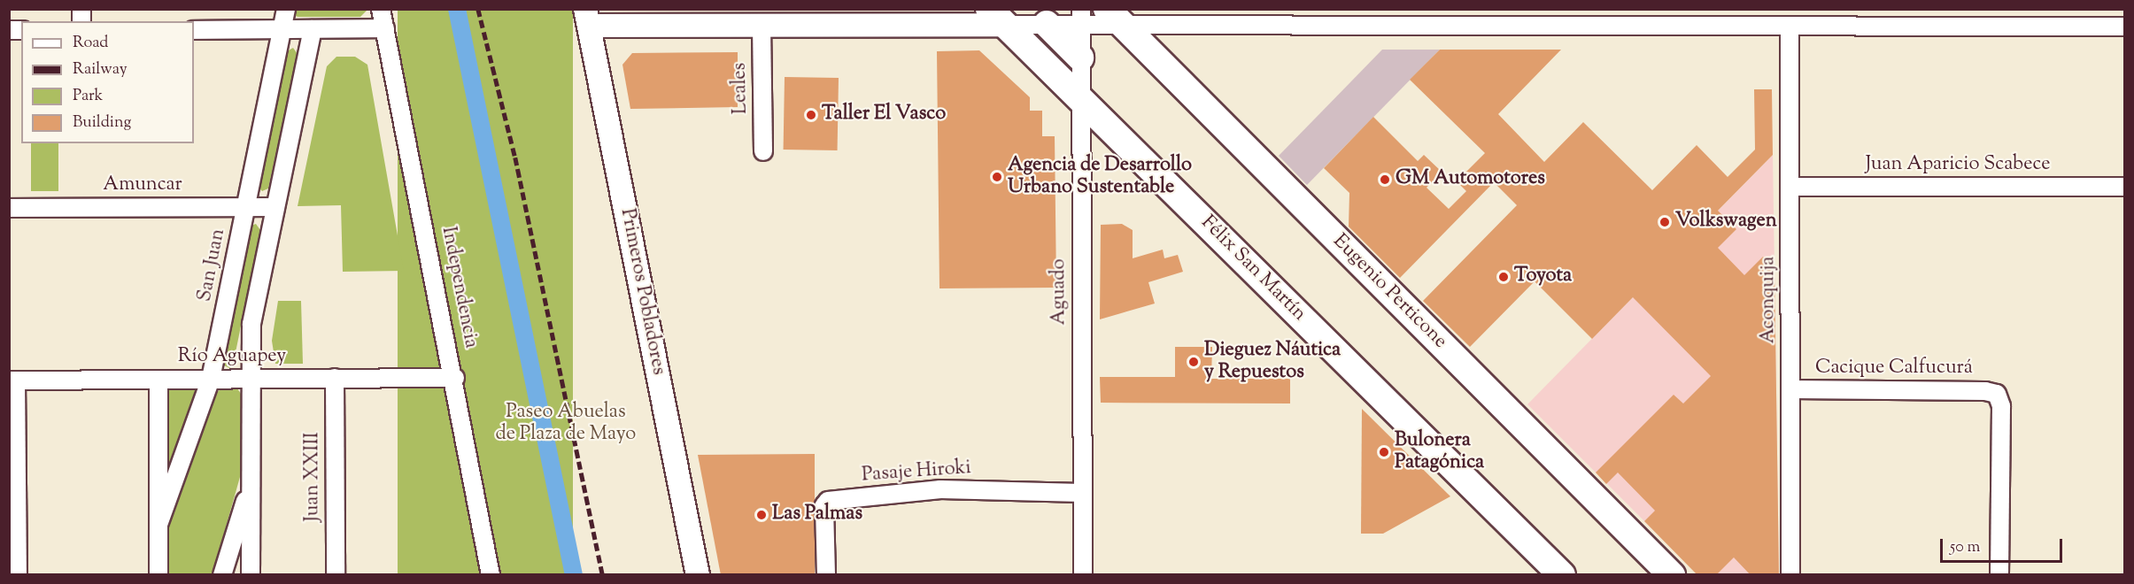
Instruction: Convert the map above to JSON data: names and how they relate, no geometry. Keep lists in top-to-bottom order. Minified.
{"streets":{"highway":["Félix San Martín","Eugenio Perticone"],"main road":["Primeros Pobladores"],"street":["Leales","Juan Aparicio Scabece","Amuncar","San Juan","Independencia","Aguado","Aconquija","Río Aguapey","Cacique Calfucurá","Pasaje Hiroki","Juan XXIII"]},"crossings":[["Juan Aparicio Scabece","Aconquija"],["Amuncar","San Juan"],["San Juan","Río Aguapey"],["Félix San Martín","Aguado"],["Independencia","Río Aguapey"],["Aguado","Pasaje Hiroki"],["Aconquija","Cacique Calfucurá"],["Río Aguapey","Juan XXIII"]],"parks":["Paseo Abuelas de Plaza de Mayo"],"places":["Taller El Vasco","Agencia de Desarrollo Urbano Sustentable","GM Automotores","Volkswagen","Toyota","Dieguez Náutica y Repuestos","Bulonera Patagónica","Las Palmas"],"legend":["Road","Railway","Park","Building"],"scale_bar":"50 m"}
